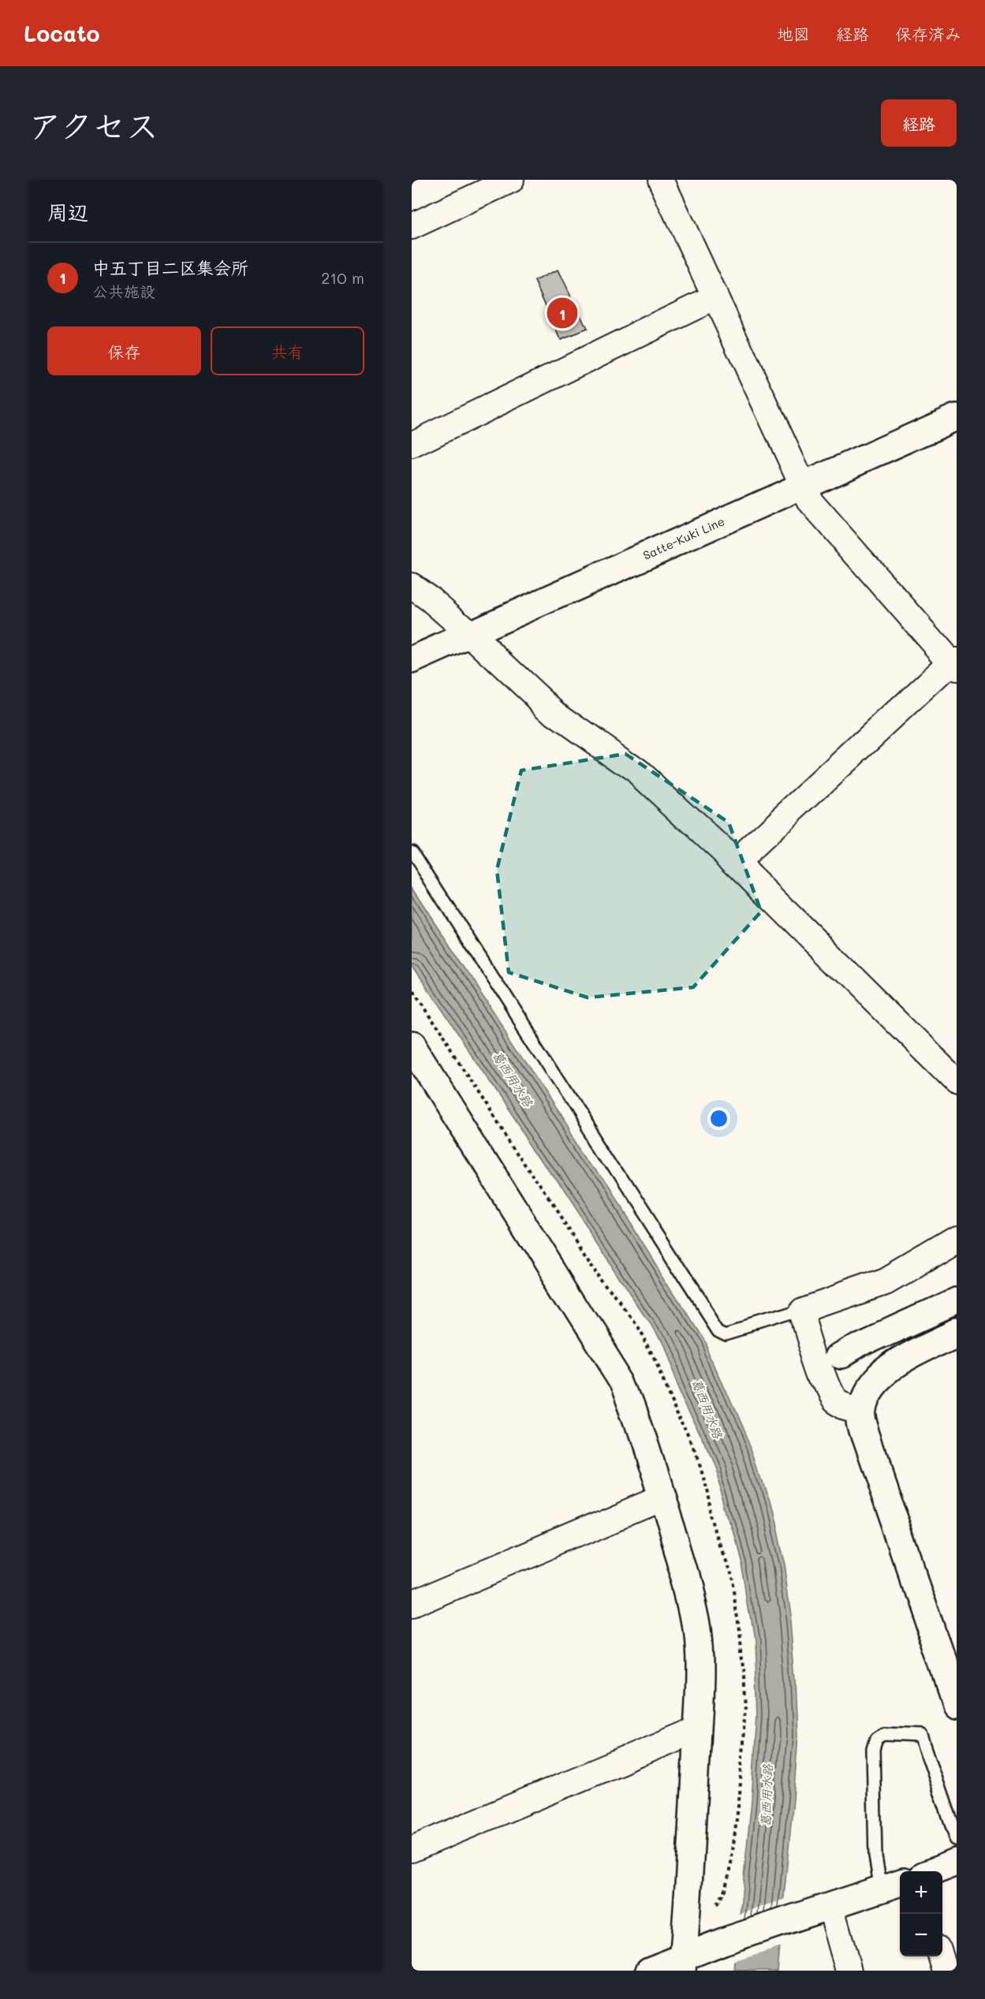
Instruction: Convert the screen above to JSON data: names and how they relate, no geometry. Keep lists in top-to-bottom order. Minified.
{"streets":{"street":["Satte-Kuki Line"]},"water":["葛西用水路"],"page":{"header":"Locato","nav":["地図","経路","保存済み"],"title":"アクセス","buttons":["経路",["保存","共有"]],"heading":"周辺","list":[{"mark":"1","name":"中五丁目二区集会所","note":"公共施設","value":"210 m"}],"pins":"1","map_buttons":["+","−"]}}
